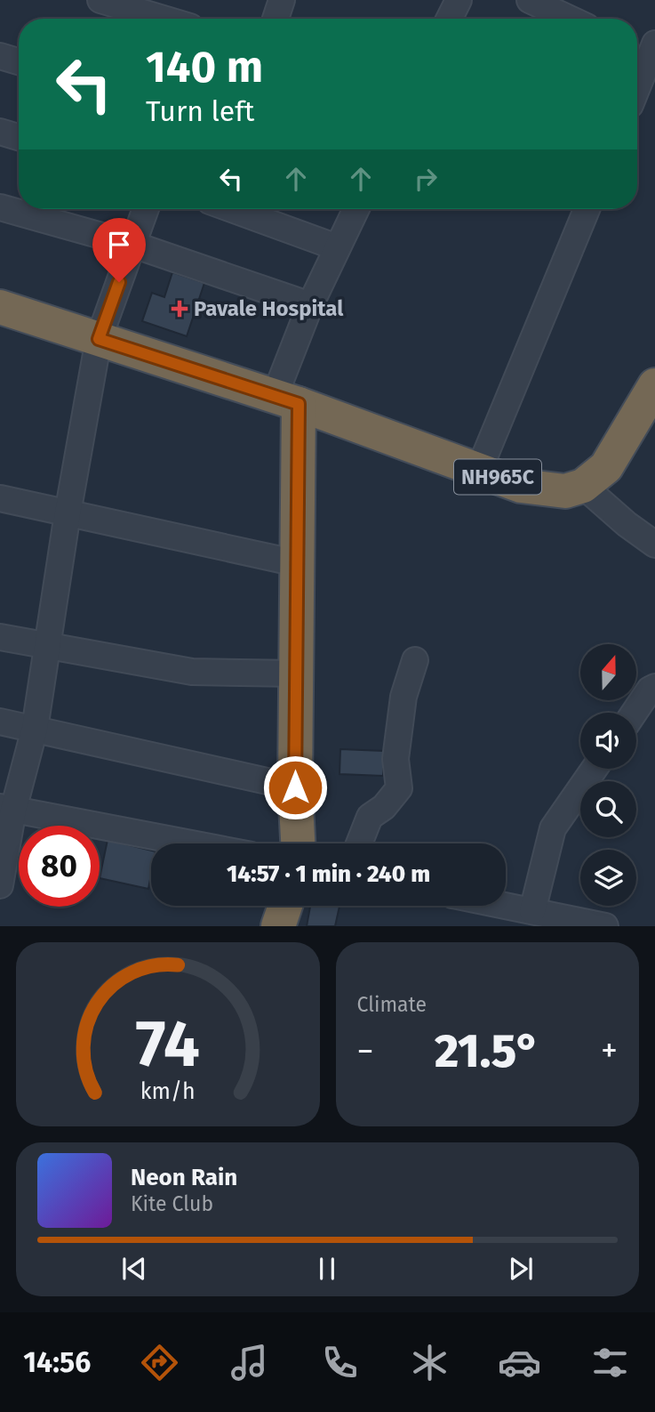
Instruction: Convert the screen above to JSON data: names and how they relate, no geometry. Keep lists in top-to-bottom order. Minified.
{"streets":{"highway":["NH965C"]},"places":{"health":["Pavale Hospital"]},"north":"top","page":{"turn":["140 m","Turn left"],"limit":"80","trip":"14:57 · 1 min · 240 m","tile":"Climate","heat":["−","21.5°","+"],"song":["Neon Rain","Kite Club"],"tabs":"14:56","gauge":["74","km/h"]}}
